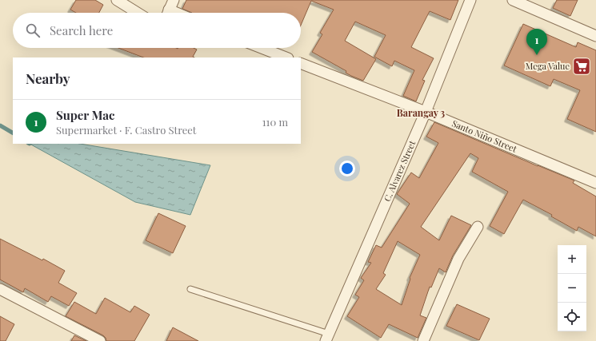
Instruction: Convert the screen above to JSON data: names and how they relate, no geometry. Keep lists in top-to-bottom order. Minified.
{"streets":{"street":["Santo Niño Street","C. Alvarez Street"]},"crossings":[["Santo Niño Street","C. Alvarez Street"]],"districts":["Barangay 3"],"places":{"supermarket":["Mega Value"]},"page":{"search":"Search here","pins":"1","heading":"Nearby","list":[{"mark":"1","name":"Super Mac","note":"Supermarket · F. Castro Street","value":"110 m"}],"map_buttons":["+","−"]}}
